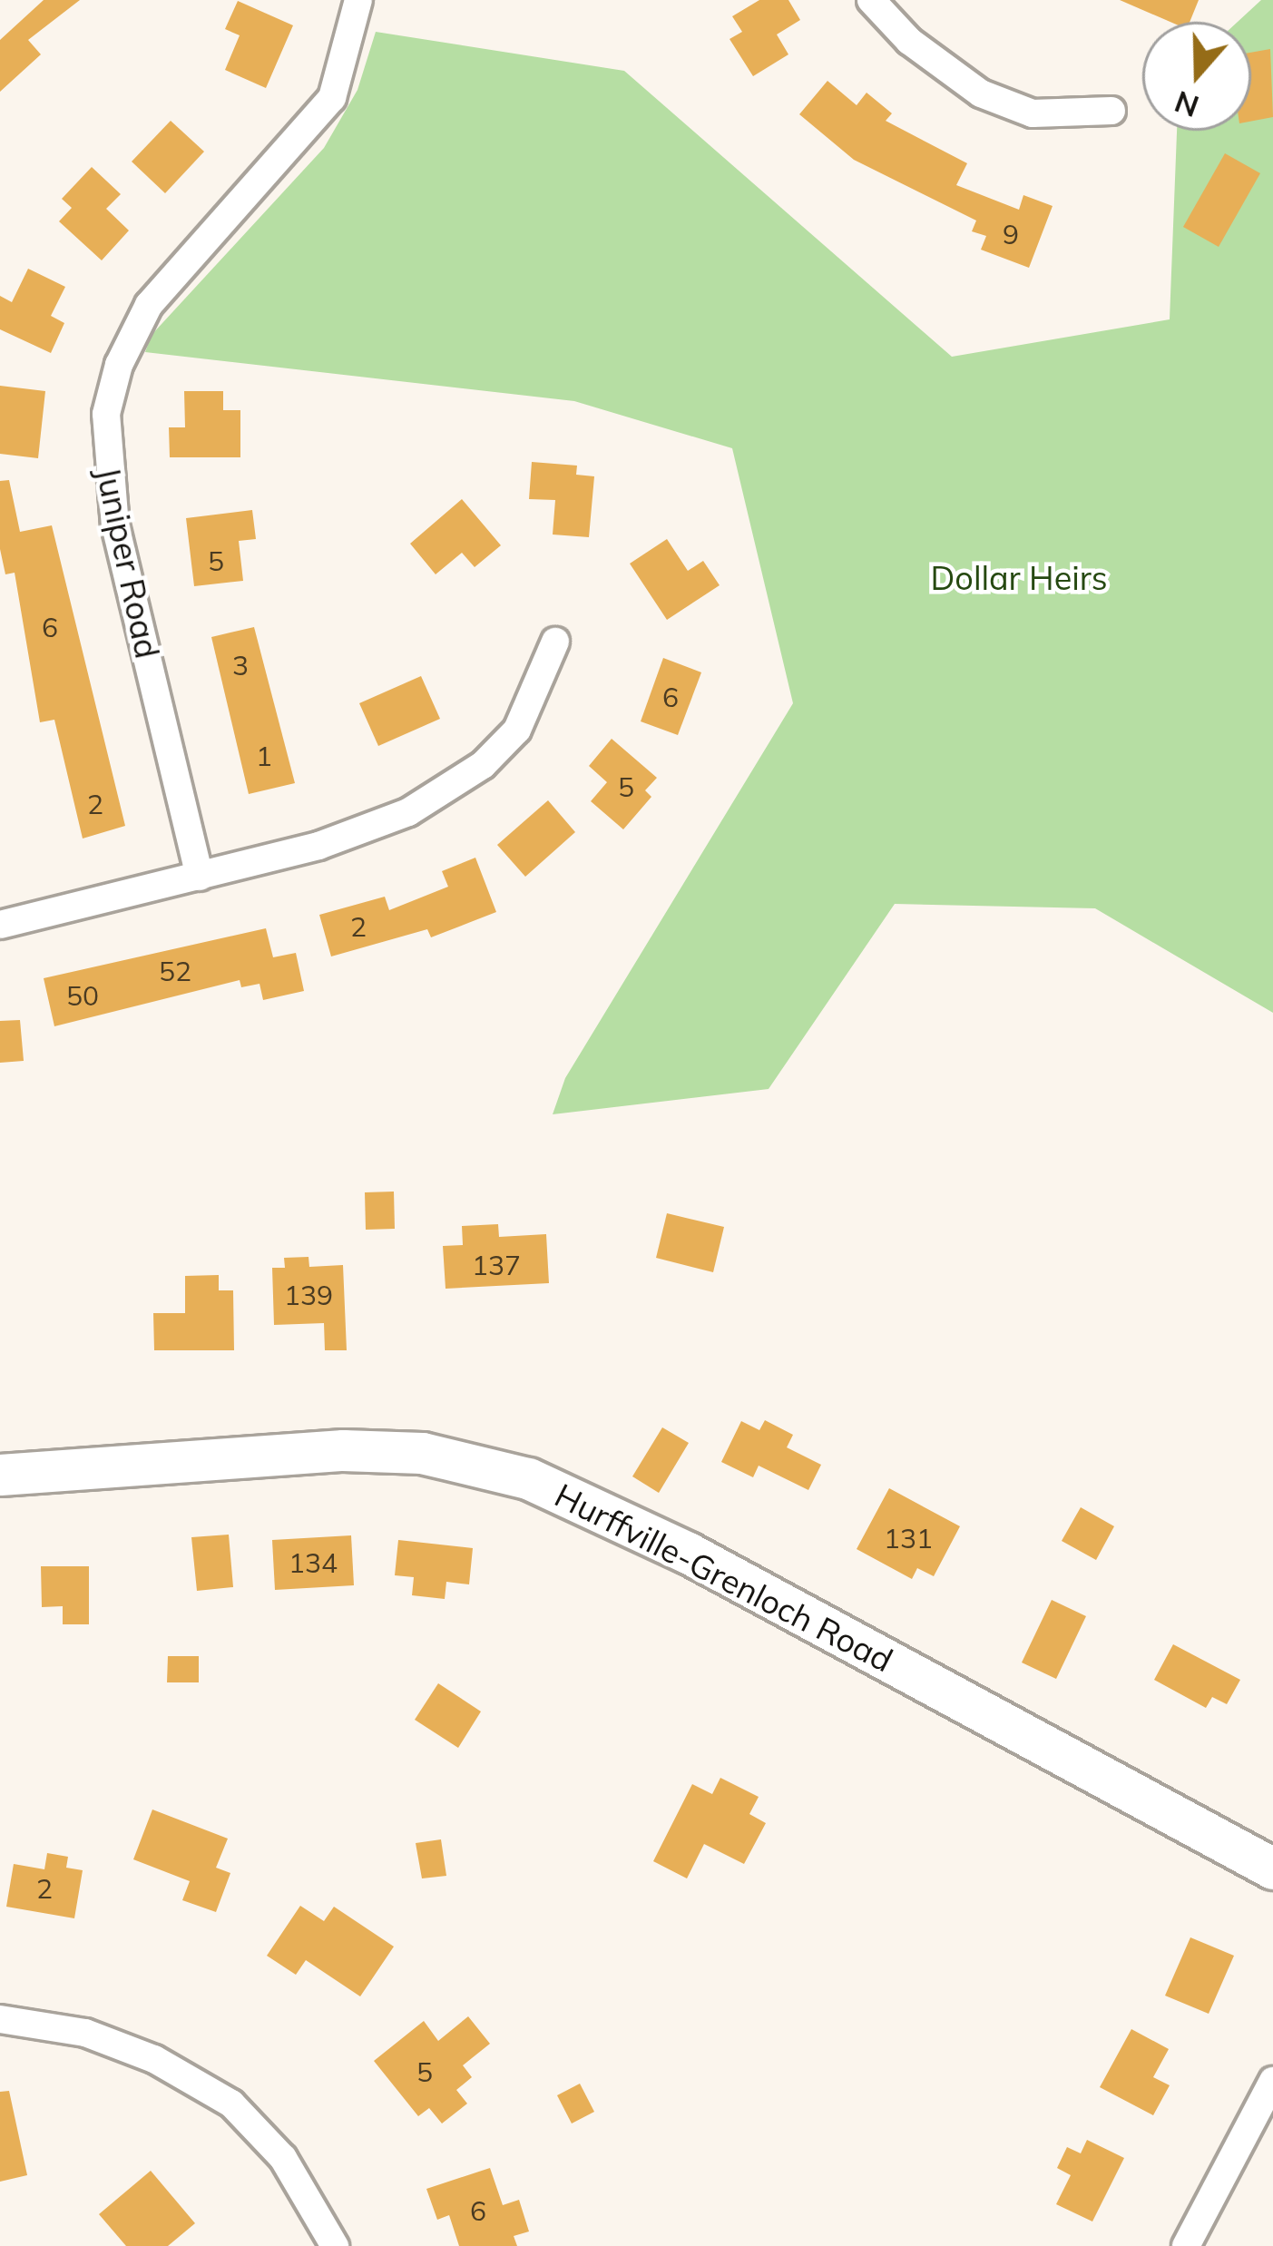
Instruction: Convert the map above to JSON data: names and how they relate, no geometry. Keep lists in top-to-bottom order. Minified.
{"streets":{"main road":["Hurffville-Grenloch Road"],"street":["Juniper Road"]},"parks":["Dollar Heirs"],"house_numbers":["9","5","6","3","6","1","5","2","2","52","50","137","139","131","134","2","5","6"],"north":"bottom"}
